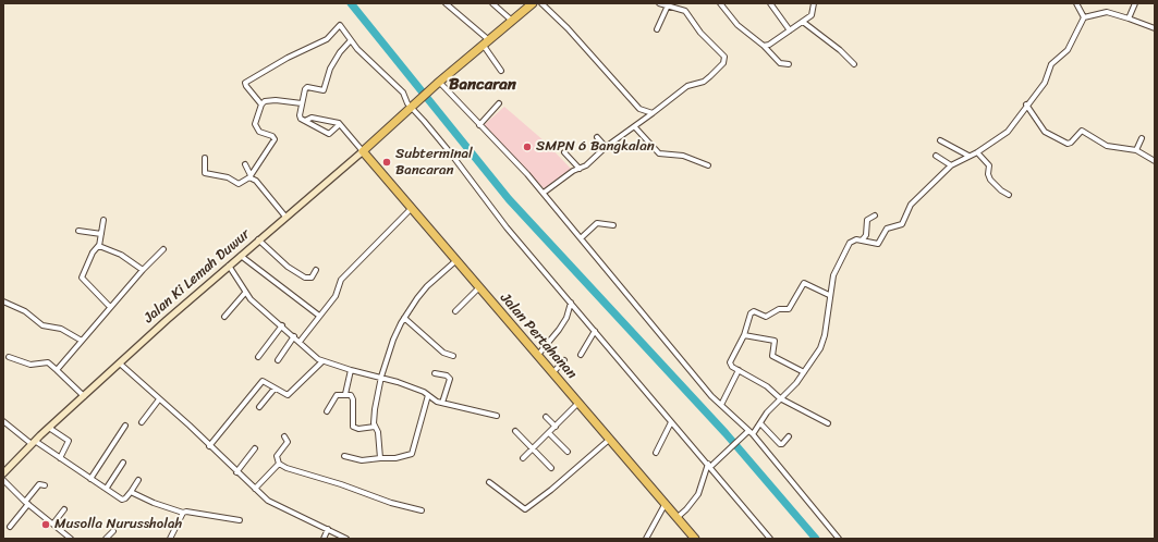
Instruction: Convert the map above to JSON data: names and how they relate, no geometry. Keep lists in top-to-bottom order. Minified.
{"streets":{"highway":["Jalan Ki Lemah Duwur","Jalan Pertahanan"]},"crossings":[["Jalan Ki Lemah Duwur","Jalan Pertahanan"]],"districts":["Bancaran"],"places":["SMPN 6 Bangkalan","Subterminal Bancaran","Musolla Nurussholah"]}
